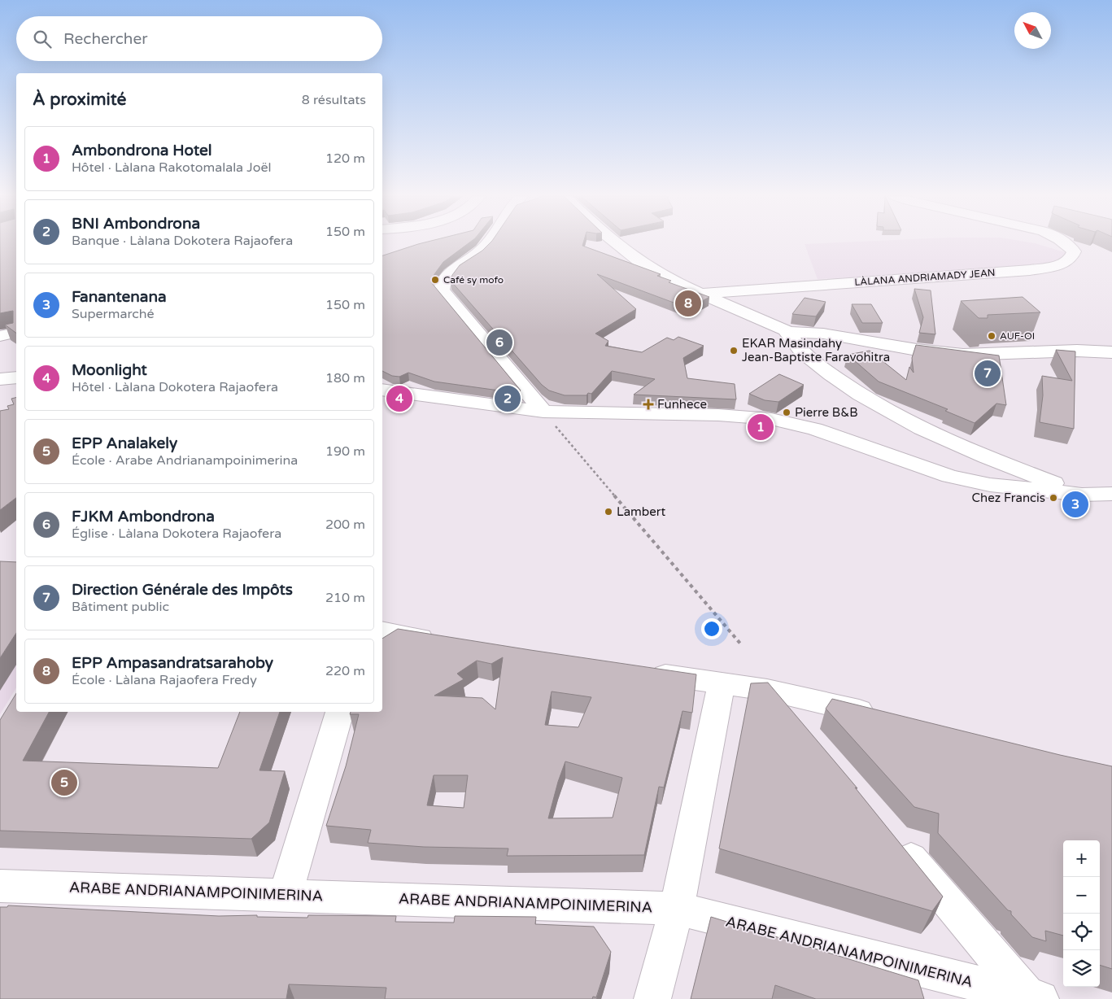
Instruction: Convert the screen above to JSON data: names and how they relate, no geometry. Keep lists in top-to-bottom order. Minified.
{"streets":{"street":["LÀLANA ANDRIAMADY JEAN","ARABE ANDRIANAMPOINIMERINA"]},"places":{"other":["Café sy mofo","AUF-OI","EKAR Masindahy Jean-Baptiste Faravohitra","Pierre B&B","Chez Francis","Lambert"],"health":["Funhece"]},"north":"top left","page":{"search":"Rechercher","heading":["À proximité","8 résultats"],"list":[{"mark":"1","name":"Ambondrona Hotel","note":"Hôtel · Làlana Rakotomalala Joël","value":"120 m"},{"mark":"2","name":"BNI Ambondrona","note":"Banque · Làlana Dokotera Rajaofera","value":"150 m"},{"mark":"3","name":"Fanantenana","note":"Supermarché","value":"150 m"},{"mark":"4","name":"Moonlight","note":"Hôtel · Làlana Dokotera Rajaofera","value":"180 m"},{"mark":"5","name":"EPP Analakely","note":"École · Arabe Andrianampoinimerina","value":"190 m"},{"mark":"6","name":"FJKM Ambondrona","note":"Église · Làlana Dokotera Rajaofera","value":"200 m"},{"mark":"7","name":"Direction Générale des Impôts","note":"Bâtiment public","value":"210 m"},{"mark":"8","name":"EPP Ampasandratsarahoby","note":"École · Làlana Rajaofera Fredy","value":"220 m"}],"pins":["8","6","7","2","4","1","3","5"],"map_buttons":["+","−"]}}
